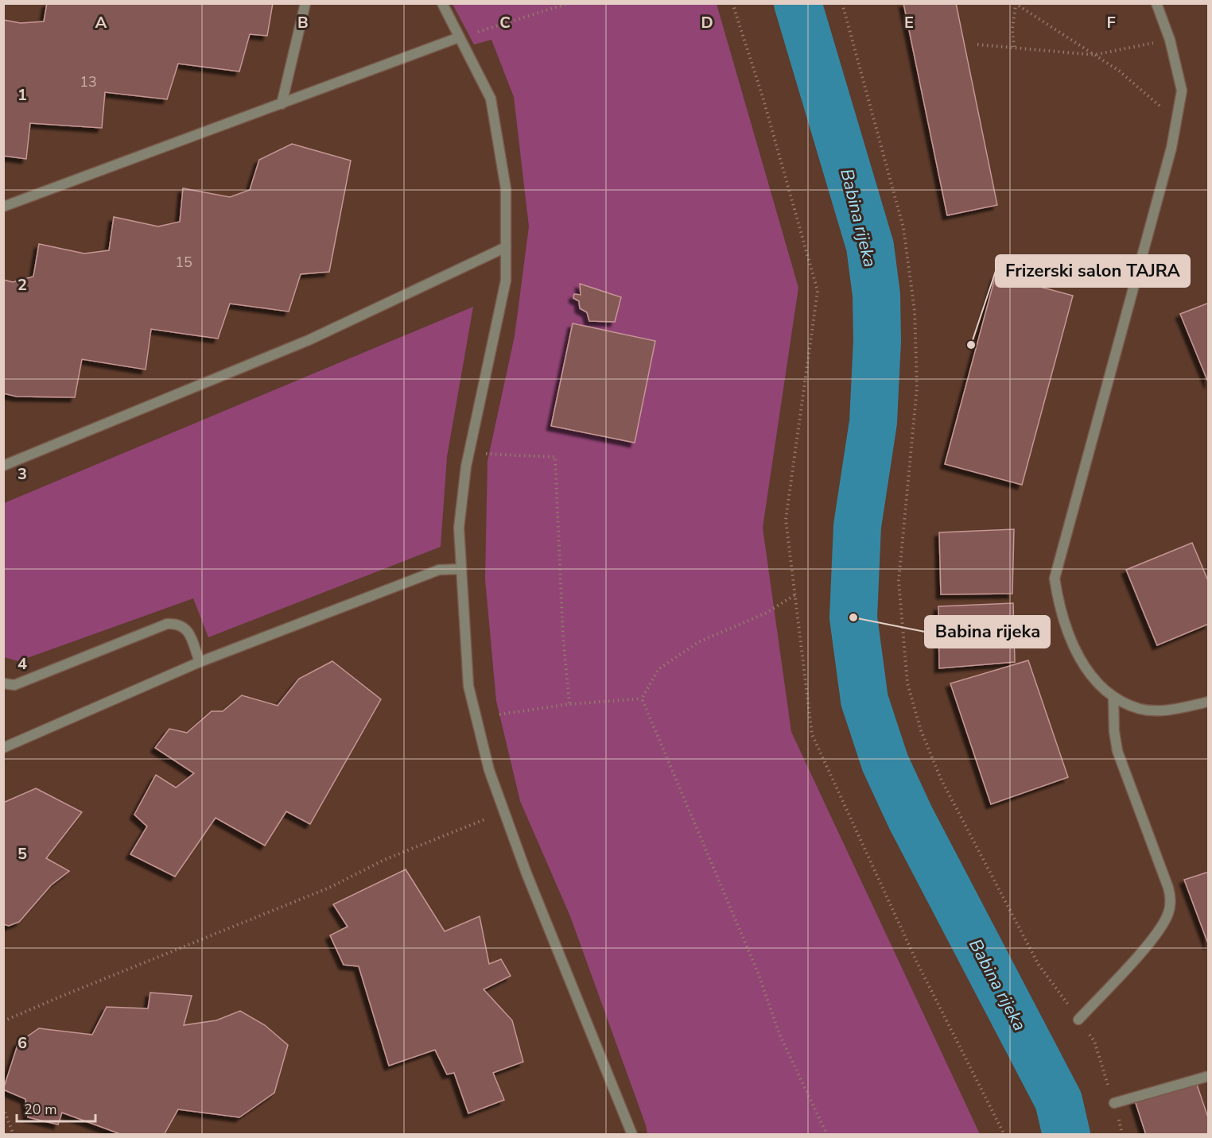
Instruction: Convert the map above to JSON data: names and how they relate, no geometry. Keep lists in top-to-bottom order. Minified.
{"water":["Babina rijeka"],"places":["Frizerski salon TAJRA","Babina rijeka"],"house_numbers":["13","15"],"scale_bar":"20 m","grid":{"columns":["A","B","C","D","E","F"],"rows":["1","2","3","4","5","6"]}}
